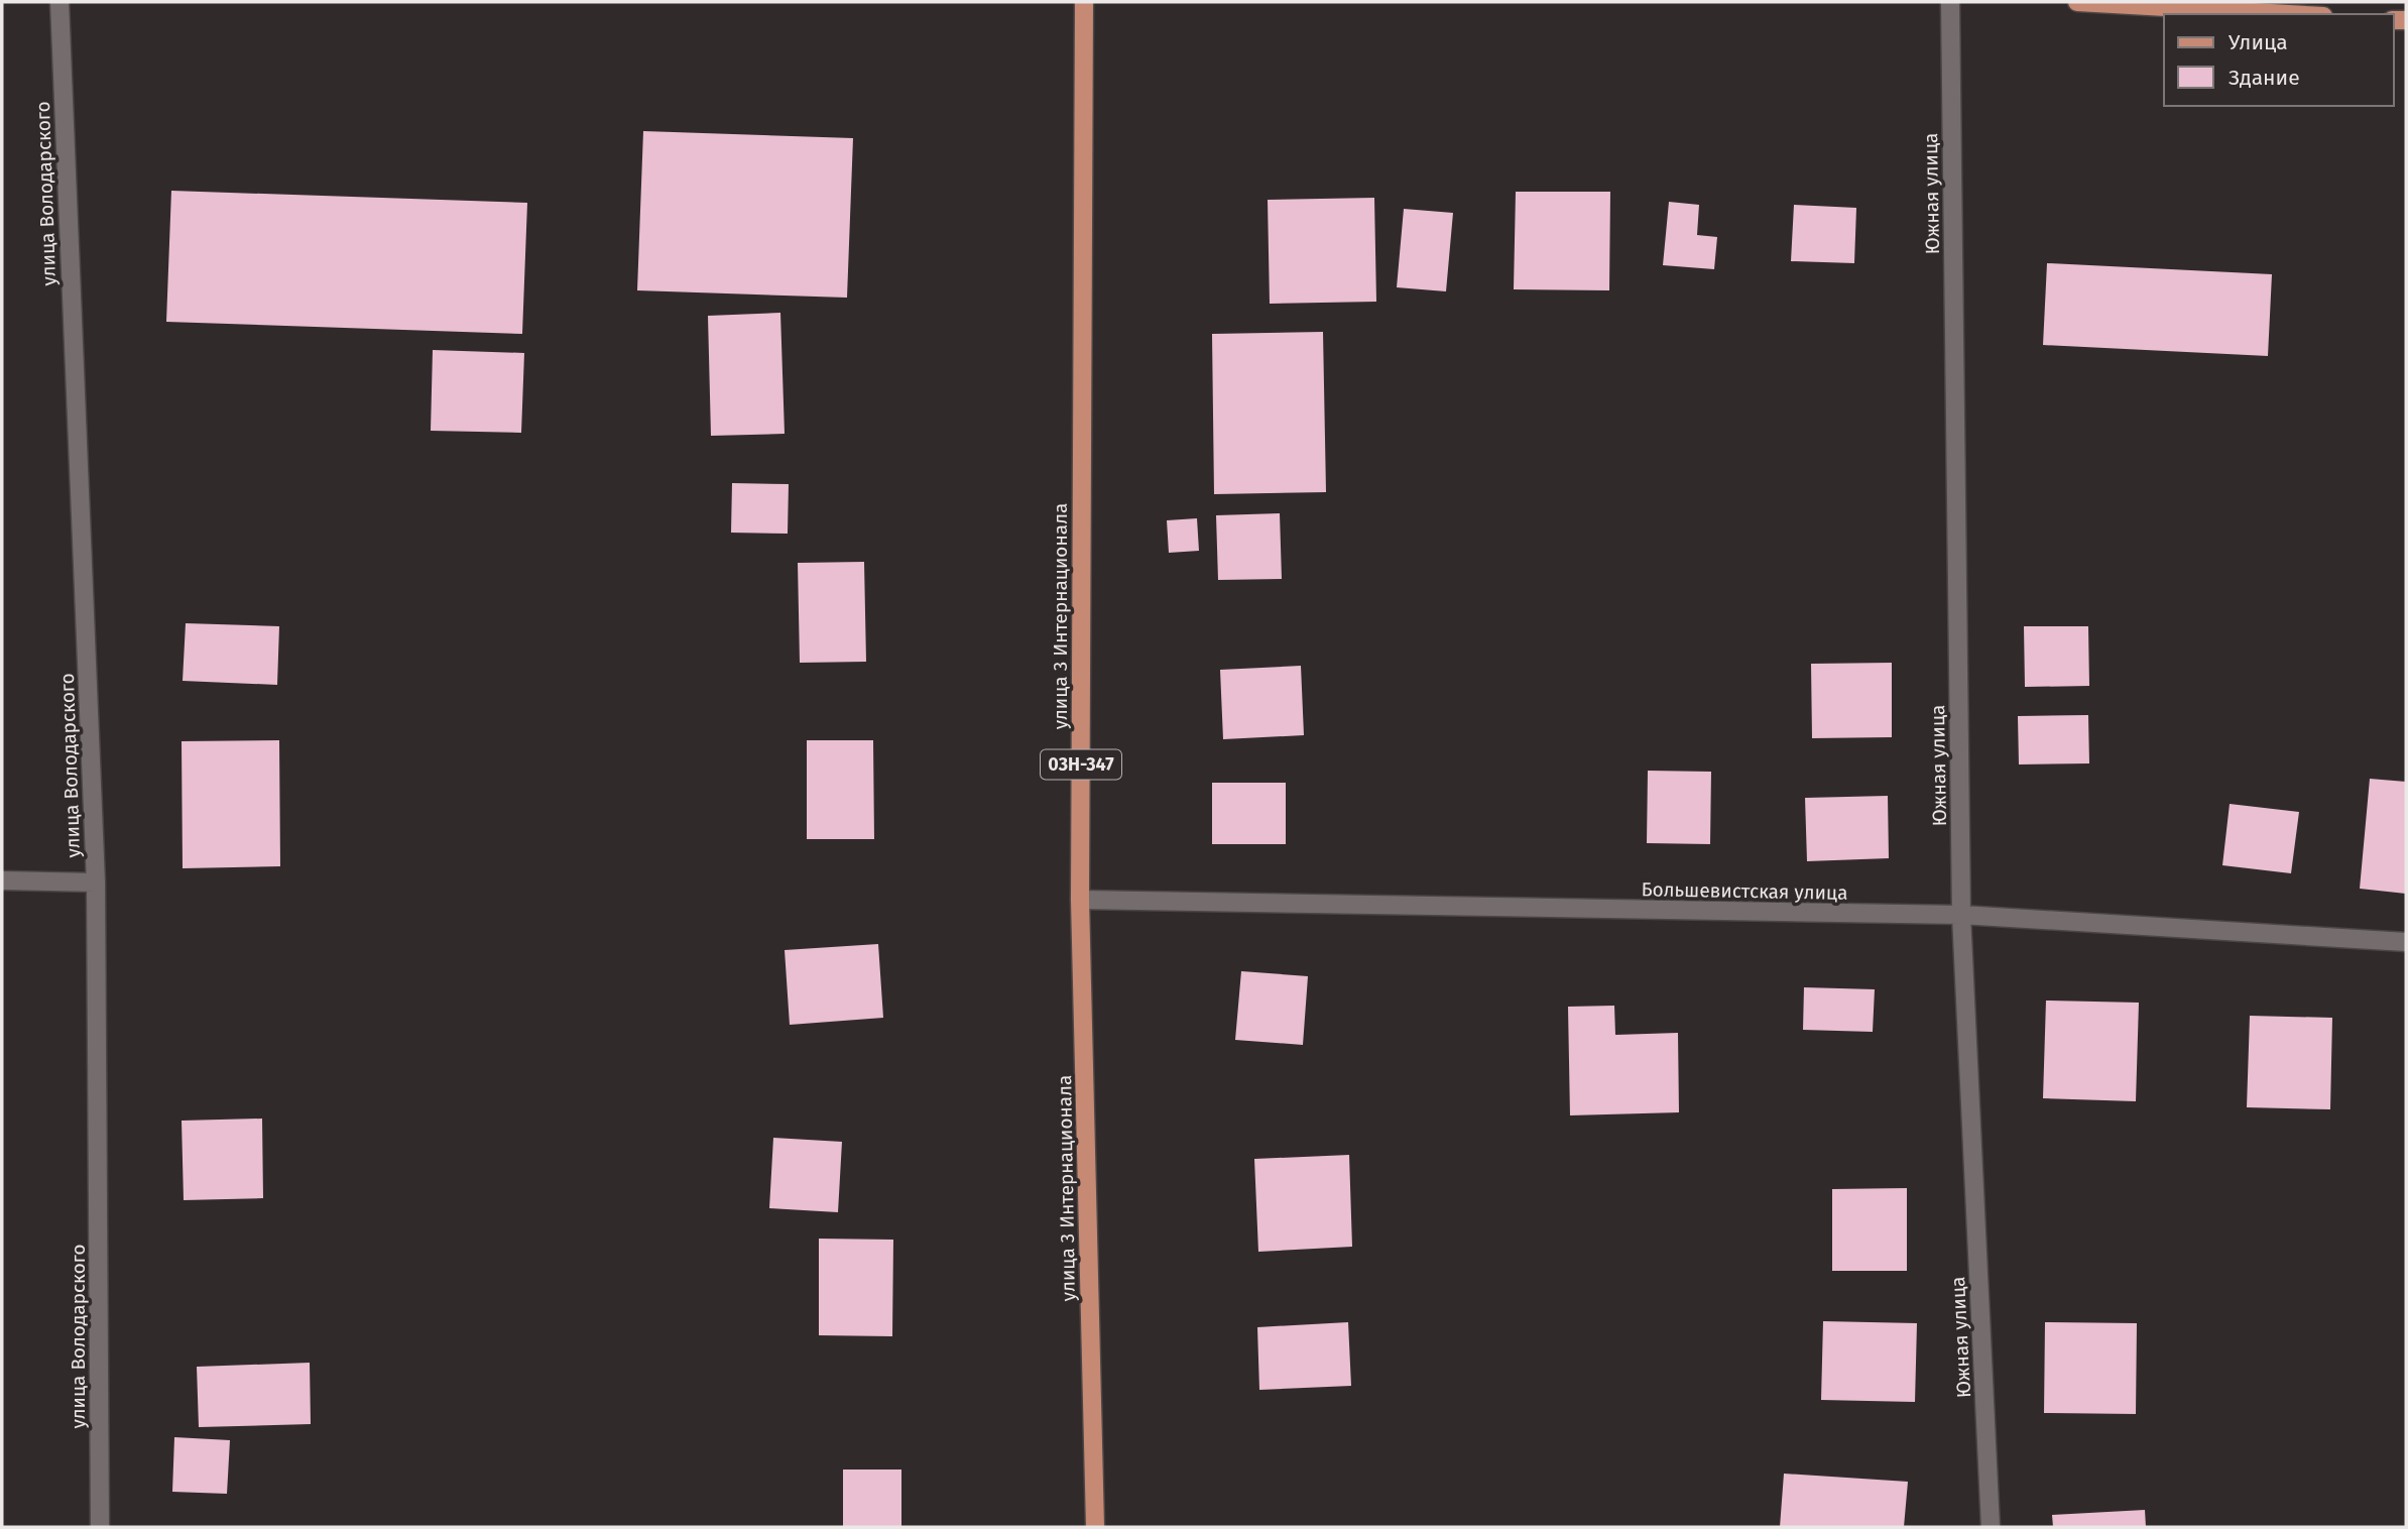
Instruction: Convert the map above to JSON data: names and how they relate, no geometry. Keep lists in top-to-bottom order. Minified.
{"streets":{"main road":["улица 3 Интернационала","03Н-347"],"street":["улица Володарского","Южная улица","Большевистская улица"]},"crossings":[["Южная улица","Большевистская улица"],["улица 3 Интернационала","Большевистская улица"]],"legend":["Улица","Здание"]}
